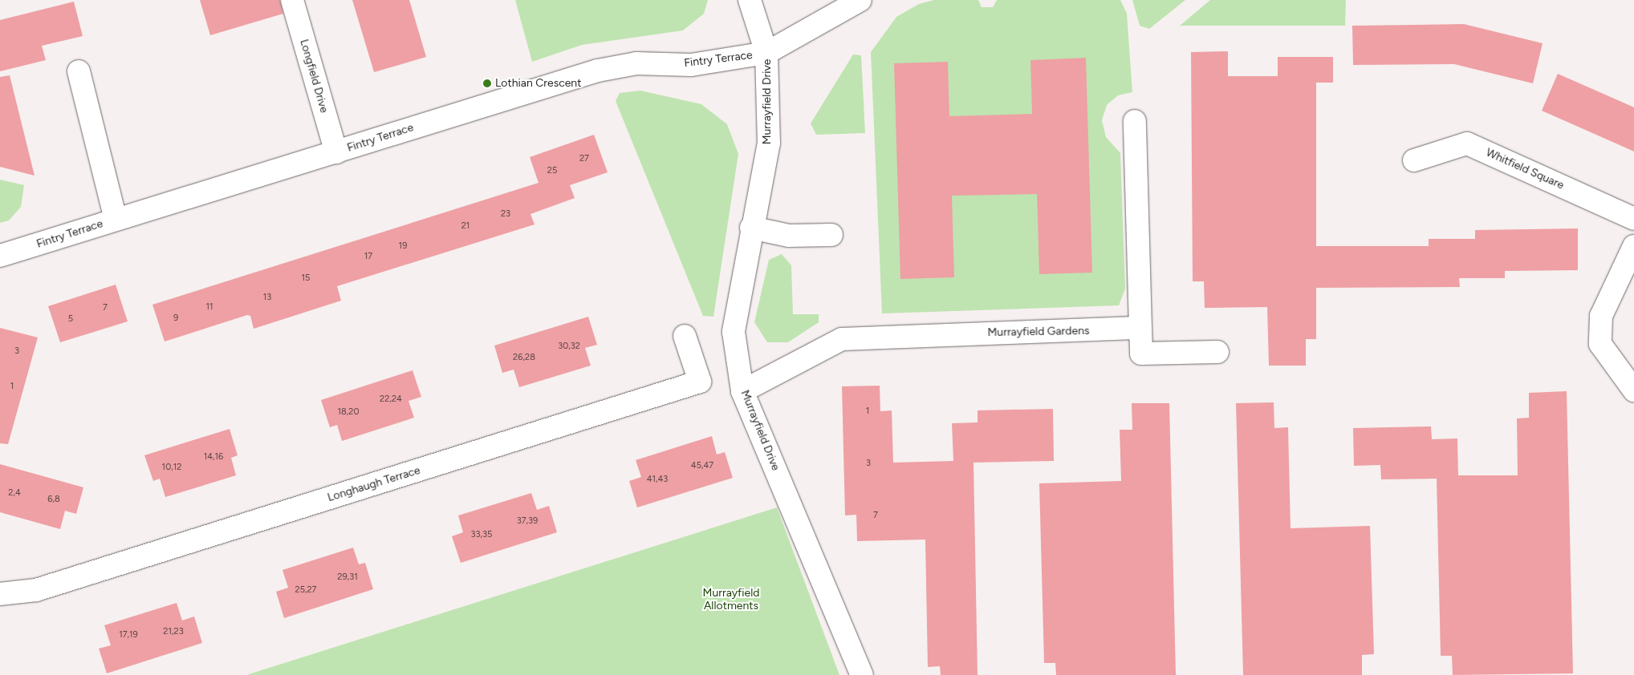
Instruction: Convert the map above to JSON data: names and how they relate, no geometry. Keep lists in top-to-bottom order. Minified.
{"streets":{"street":["Fintry Terrace","Longfield Drive","Murrayfield Drive","Whitfield Square","Murrayfield Gardens","Longhaugh Terrace"]},"crossings":[["Fintry Terrace","Longfield Drive"],["Fintry Terrace","Murrayfield Drive"],["Murrayfield Drive","Murrayfield Gardens"]],"parks":["Murrayfield Allotments"],"places":["Lothian Crescent"],"house_numbers":["27","25","23","21","19","17","15","13","11","7","9","5","30,32","3","26,28","1","22,24","1","18,20","14,16","3","45,47","10,12","41,43","2,4","6,8","7","37,39","33,35","29,31","25,27","21,23","17,19"]}
